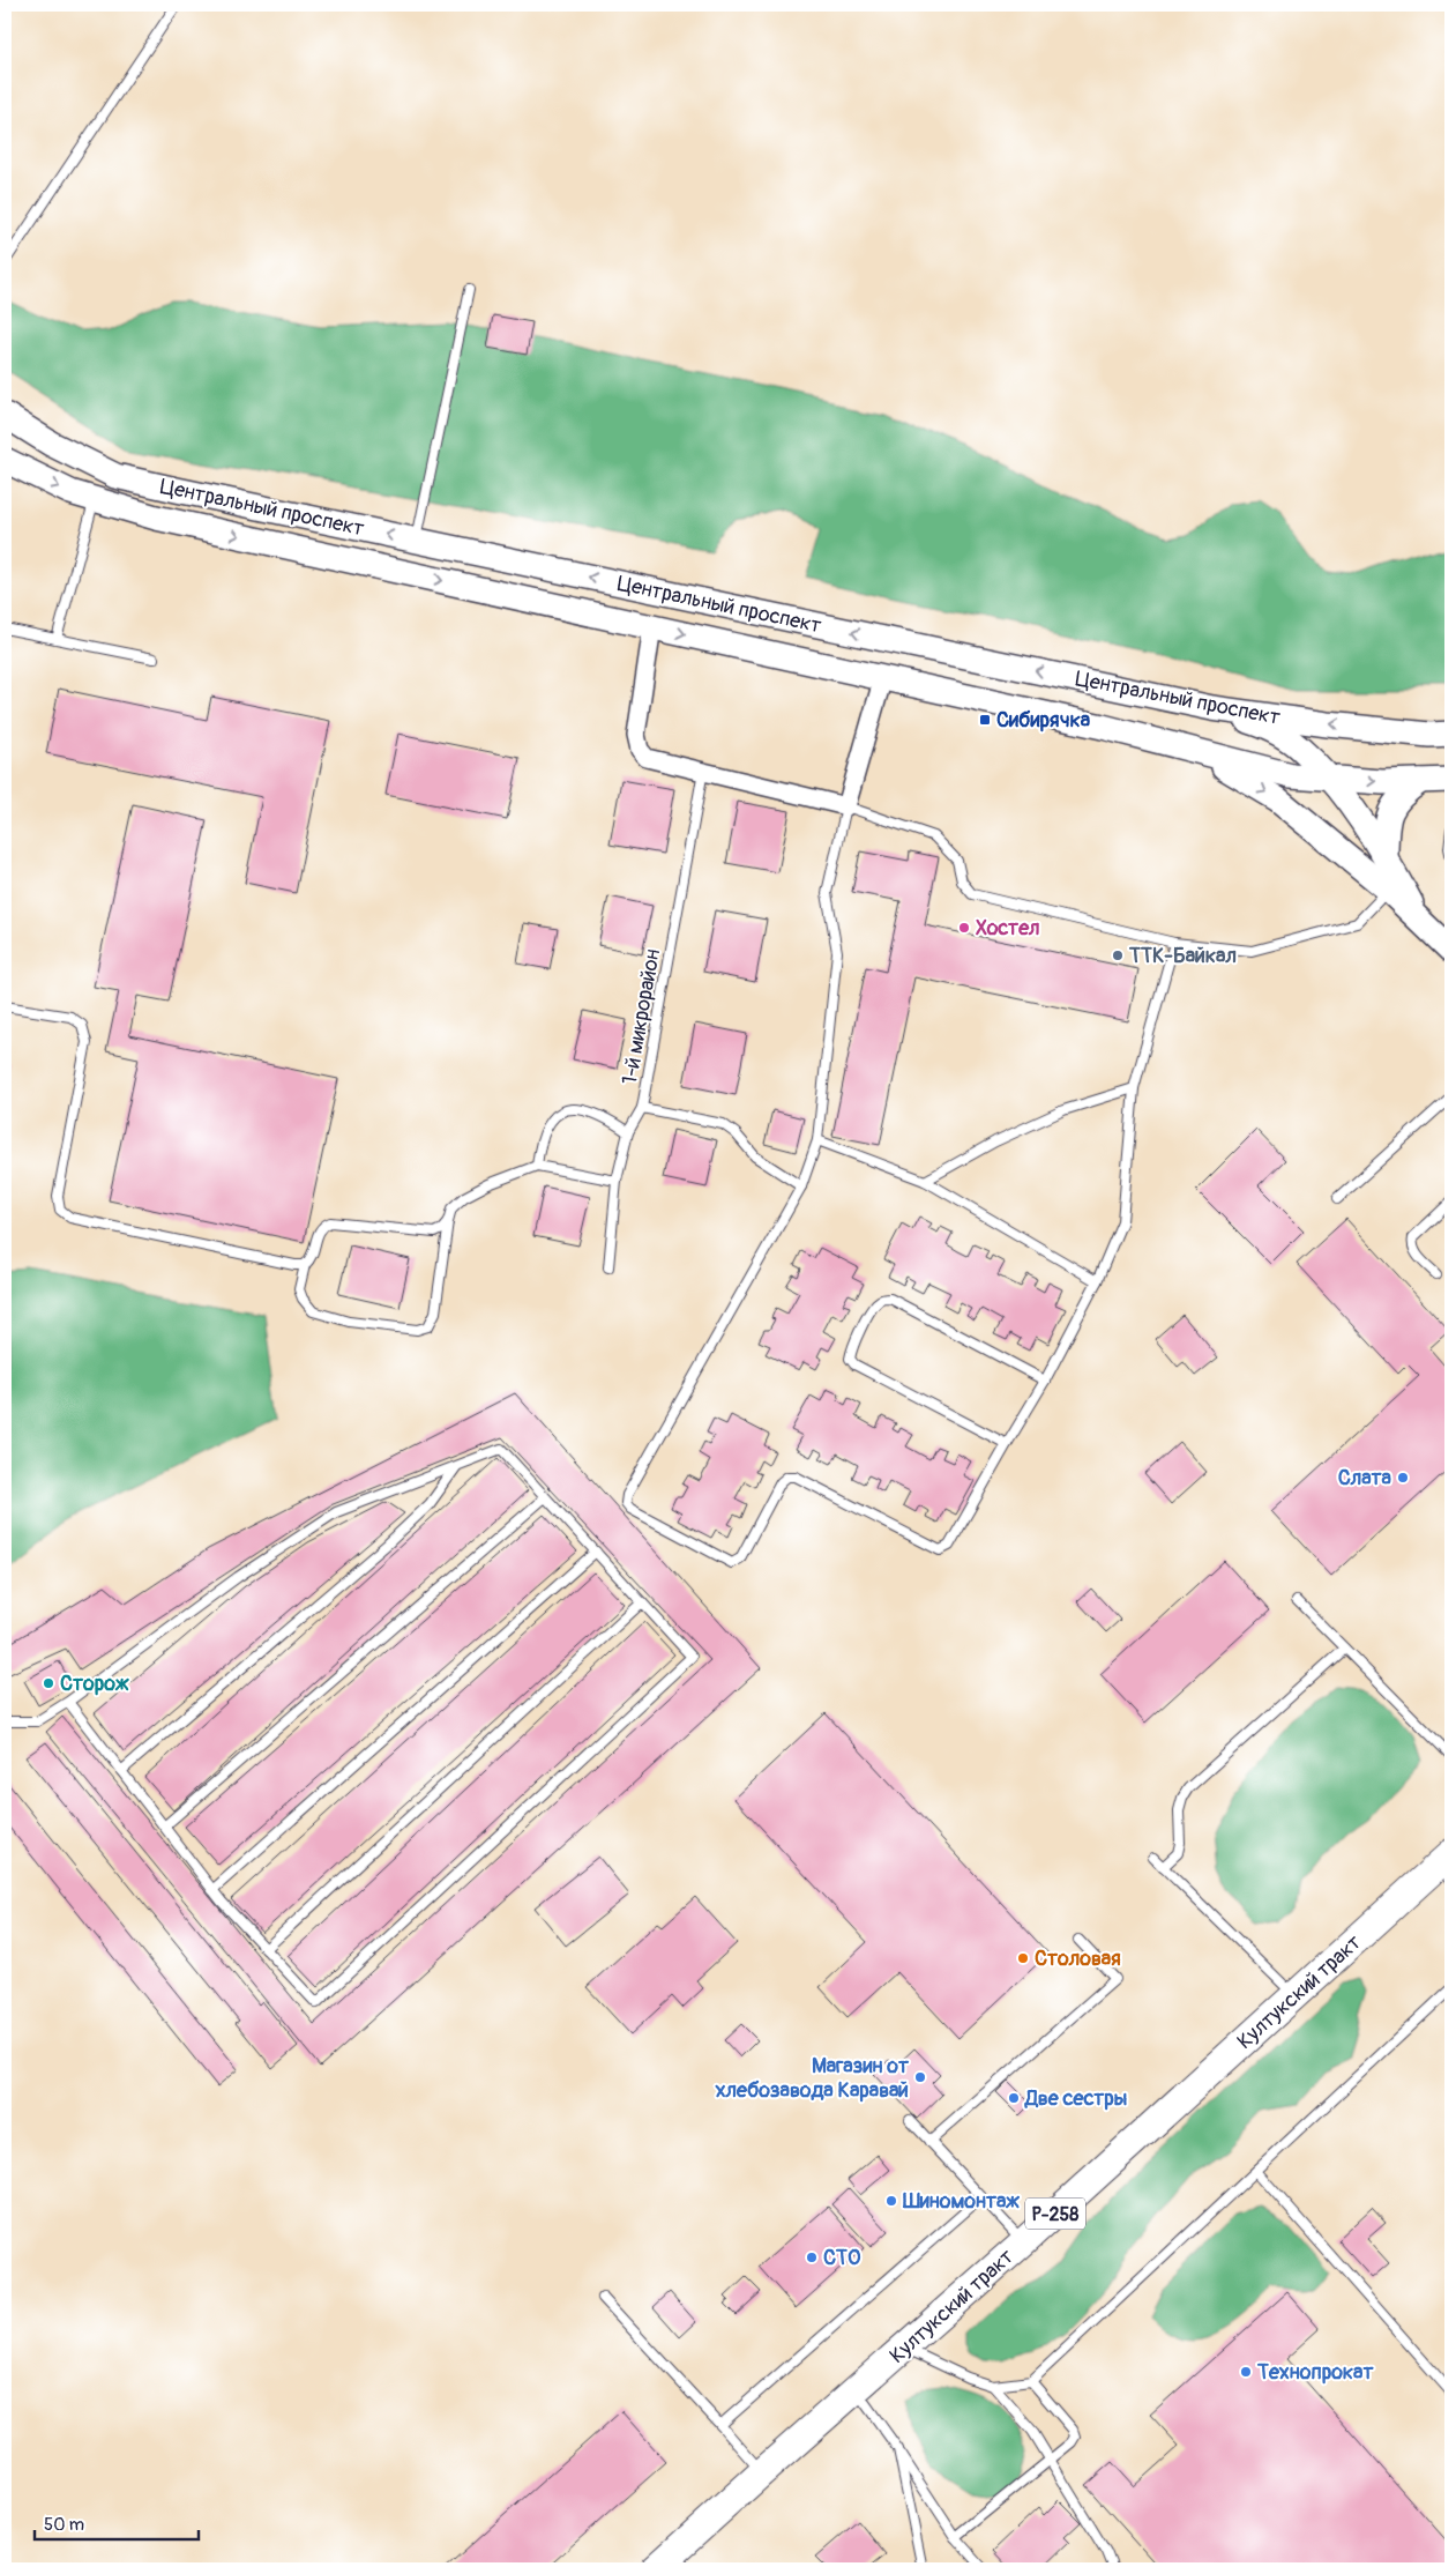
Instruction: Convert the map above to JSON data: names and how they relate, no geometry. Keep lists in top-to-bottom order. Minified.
{"streets":{"main road":["Центральный проспект","Култукский тракт","Р-258"],"lane":["1-й микрорайон"]},"places":{"transit":["Сибирячка"],"other":["Хостел","ТТК-Байкал","Слата","Сторож","Столовая","Магазин от хлебозавода Каравай","Две сестры","Шиномонтаж","СТО","Технопрокат"]},"scale_bar":"50 m"}
